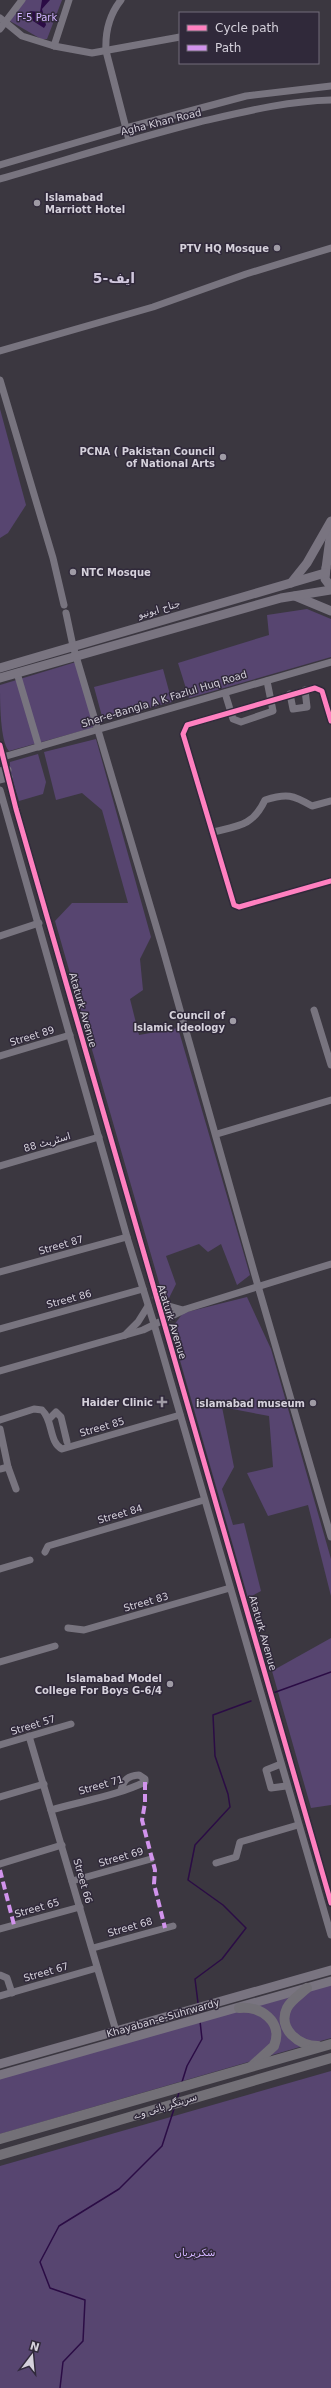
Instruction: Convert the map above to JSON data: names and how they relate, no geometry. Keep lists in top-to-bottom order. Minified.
{"streets":{"highway":["سرینگر ہائی وے"],"main road":["جناح ایونیو","Khayaban-e-Suhrwardy"],"street":["Agha Khan Road","Sher-e-Bangla A K Fazlul Huq Road","Ataturk Avenue","Street 89","اسٹریٹ 88","Street 87","Street 86","Street 85","Street 84","Street 83","Street 57","Street 71","Street 69","Street 66","Street 65","Street 68","Street 67"]},"crossings":[["Sher-e-Bangla A K Fazlul Huq Road","Ataturk Avenue"],["Ataturk Avenue","Street 89"],["Ataturk Avenue","اسٹریٹ 88"],["Ataturk Avenue","Street 87"],["Ataturk Avenue","Street 86"],["Ataturk Avenue","Street 85"],["Ataturk Avenue","Street 84"],["Ataturk Avenue","Street 83"],["Street 57","Street 66"],["Street 71","Street 66"],["Street 69","Street 66"],["Street 66","Street 65"],["Street 66","Street 68"],["Street 66","Street 67"],["Street 66","Khayaban-e-Suhrwardy"]],"districts":["ایف-5"],"parks":["F-5 Park","شکرپریاں"],"places":{"other":["Islamabad Marriott Hotel","PTV HQ Mosque","PCNA ( Pakistan Council of National Arts","NTC Mosque","Council of Islamic Ideology","islamabad museum","Islamabad Model College For Boys G-6/4"],"health":["Haider Clinic"]},"legend":["Cycle path","Path"],"north":"top"}
